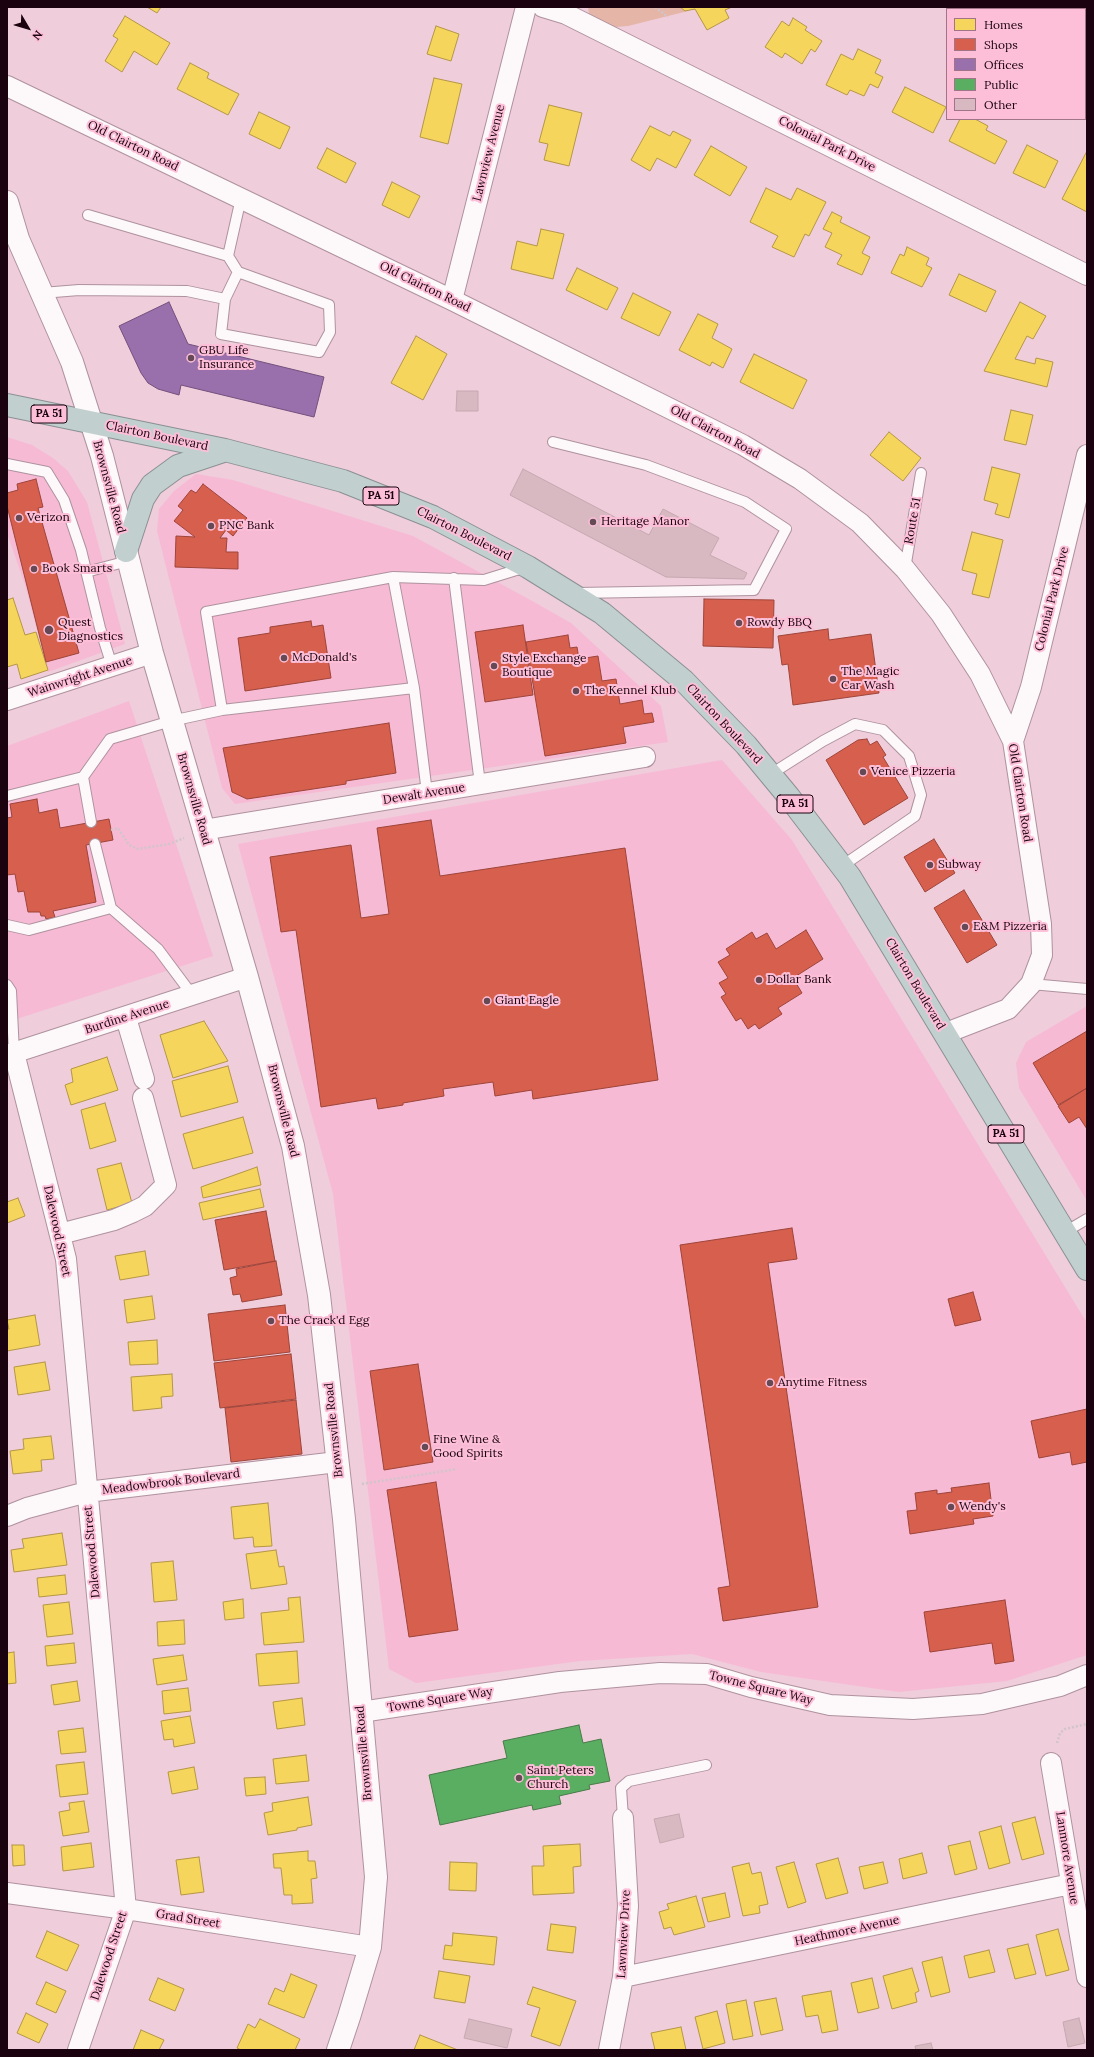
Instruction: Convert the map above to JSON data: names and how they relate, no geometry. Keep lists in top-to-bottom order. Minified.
{"streets":{"highway":["PA 51","Clairton Boulevard"],"main road":["Brownsville Road"],"street":["Colonial Park Drive","Old Clairton Road","Lawnview Avenue","Wainwright Avenue","Dewalt Avenue","Burdine Avenue","Dalewood Street","Meadowbrook Boulevard","Towne Square Way","Lanmore Avenue","Grad Street","Heathmore Avenue","Lawnview Drive"],"lane":["Route 51"]},"crossings":[["Colonial Park Drive","Old Clairton Road"],["Old Clairton Road","Lawnview Avenue"],["Old Clairton Road","Clairton Boulevard"],["Old Clairton Road","Route 51"],["Clairton Boulevard","Brownsville Road"],["Brownsville Road","Wainwright Avenue"],["Brownsville Road","Dewalt Avenue"],["Brownsville Road","Burdine Avenue"],["Brownsville Road","Meadowbrook Boulevard"],["Brownsville Road","Towne Square Way"],["Brownsville Road","Grad Street"],["Burdine Avenue","Dalewood Street"],["Dalewood Street","Meadowbrook Boulevard"],["Dalewood Street","Grad Street"],["Lanmore Avenue","Heathmore Avenue"],["Heathmore Avenue","Lawnview Drive"]],"places":["GBU Life Insurance","Verizon","Heritage Manor","PNC Bank","Book Smarts","Rowdy BBQ","Quest Diagnostics","McDonald's","Style Exchange Boutique","The Magic Car Wash","The Kennel Klub","Venice Pizzeria","Subway","E&M Pizzeria","Dollar Bank","Giant Eagle","The Crack'd Egg","Anytime Fitness","Fine Wine & Good Spirits","Wendy's","Saint Peters Church"],"legend":["Homes","Shops","Offices","Public","Other"],"north":"bottom right"}
